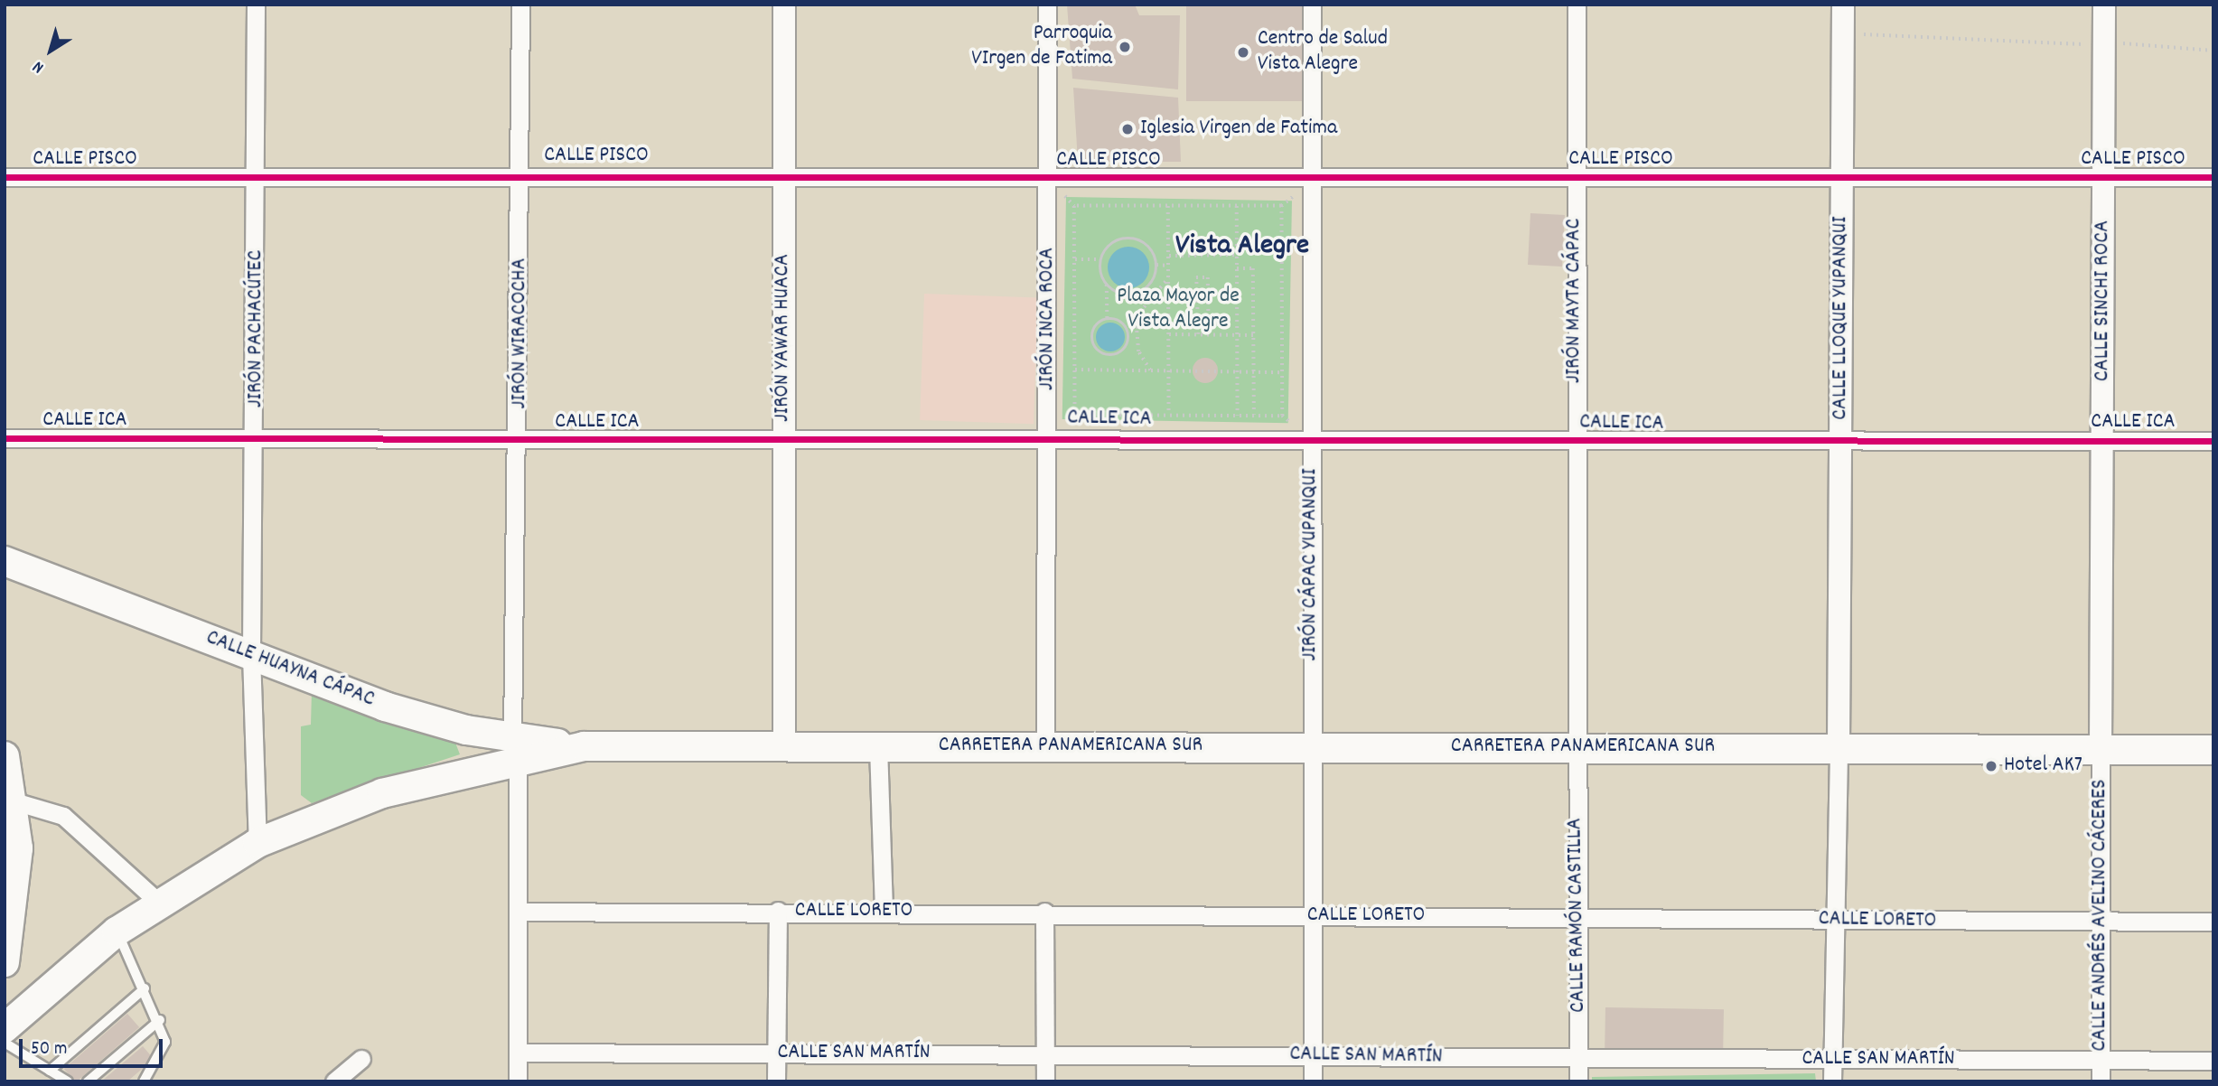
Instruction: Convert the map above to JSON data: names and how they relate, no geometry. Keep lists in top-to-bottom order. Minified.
{"streets":{"highway":["CALLE HUAYNA CÁPAC","CARRETERA PANAMERICANA SUR"],"street":["CALLE PISCO","JIRÓN MAYTA CÁPAC","CALLE SINCHI ROCA","CALLE LLOQUE YUPANQUI","JIRÓN INCA ROCA","JIRÓN PACHACÚTEC","JIRÓN WIRACOCHA","JIRÓN YAWAR HUACA","CALLE ICA","JIRÓN CÁPAC YUPANQUI","CALLE LORETO","CALLE RAMÓN CASTILLA","CALLE ANDRÉS AVELINO CÁCERES","CALLE SAN MARTÍN"]},"crossings":[["CALLE PISCO","JIRÓN MAYTA CÁPAC"],["CALLE PISCO","CALLE SINCHI ROCA"],["CALLE PISCO","CALLE LLOQUE YUPANQUI"],["CALLE PISCO","JIRÓN INCA ROCA"],["CALLE PISCO","JIRÓN PACHACÚTEC"],["CALLE PISCO","JIRÓN WIRACOCHA"],["CALLE PISCO","JIRÓN YAWAR HUACA"],["CALLE PISCO","JIRÓN CÁPAC YUPANQUI"],["JIRÓN MAYTA CÁPAC","CALLE ICA"],["JIRÓN MAYTA CÁPAC","CARRETERA PANAMERICANA SUR"],["JIRÓN MAYTA CÁPAC","CALLE RAMÓN CASTILLA"],["CALLE SINCHI ROCA","CALLE ICA"],["CALLE SINCHI ROCA","CARRETERA PANAMERICANA SUR"],["CALLE SINCHI ROCA","CALLE ANDRÉS AVELINO CÁCERES"],["CALLE LLOQUE YUPANQUI","CALLE ICA"],["CALLE LLOQUE YUPANQUI","CARRETERA PANAMERICANA SUR"],["JIRÓN INCA ROCA","CALLE ICA"],["JIRÓN INCA ROCA","CARRETERA PANAMERICANA SUR"],["JIRÓN PACHACÚTEC","CALLE ICA"],["JIRÓN PACHACÚTEC","CALLE HUAYNA CÁPAC"],["JIRÓN WIRACOCHA","CALLE ICA"],["JIRÓN WIRACOCHA","CALLE HUAYNA CÁPAC"],["JIRÓN WIRACOCHA","CALLE LORETO"],["JIRÓN WIRACOCHA","CALLE SAN MARTÍN"],["JIRÓN YAWAR HUACA","CALLE ICA"],["JIRÓN YAWAR HUACA","CARRETERA PANAMERICANA SUR"],["CALLE ICA","JIRÓN CÁPAC YUPANQUI"],["JIRÓN CÁPAC YUPANQUI","CARRETERA PANAMERICANA SUR"],["JIRÓN CÁPAC YUPANQUI","CALLE LORETO"],["JIRÓN CÁPAC YUPANQUI","CALLE SAN MARTÍN"],["CALLE HUAYNA CÁPAC","CARRETERA PANAMERICANA SUR"],["CARRETERA PANAMERICANA SUR","CALLE RAMÓN CASTILLA"],["CARRETERA PANAMERICANA SUR","CALLE ANDRÉS AVELINO CÁCERES"],["CALLE LORETO","CALLE RAMÓN CASTILLA"],["CALLE LORETO","CALLE ANDRÉS AVELINO CÁCERES"],["CALLE RAMÓN CASTILLA","CALLE SAN MARTÍN"],["CALLE ANDRÉS AVELINO CÁCERES","CALLE SAN MARTÍN"]],"districts":["Vista Alegre"],"parks":["Plaza Mayor de Vista Alegre"],"places":["Parroquia VIrgen de Fatima","Centro de Salud Vista Alegre","Iglesia Virgen de Fatima","Hotel AK7"],"scale_bar":"50 m","north":"bottom left"}
